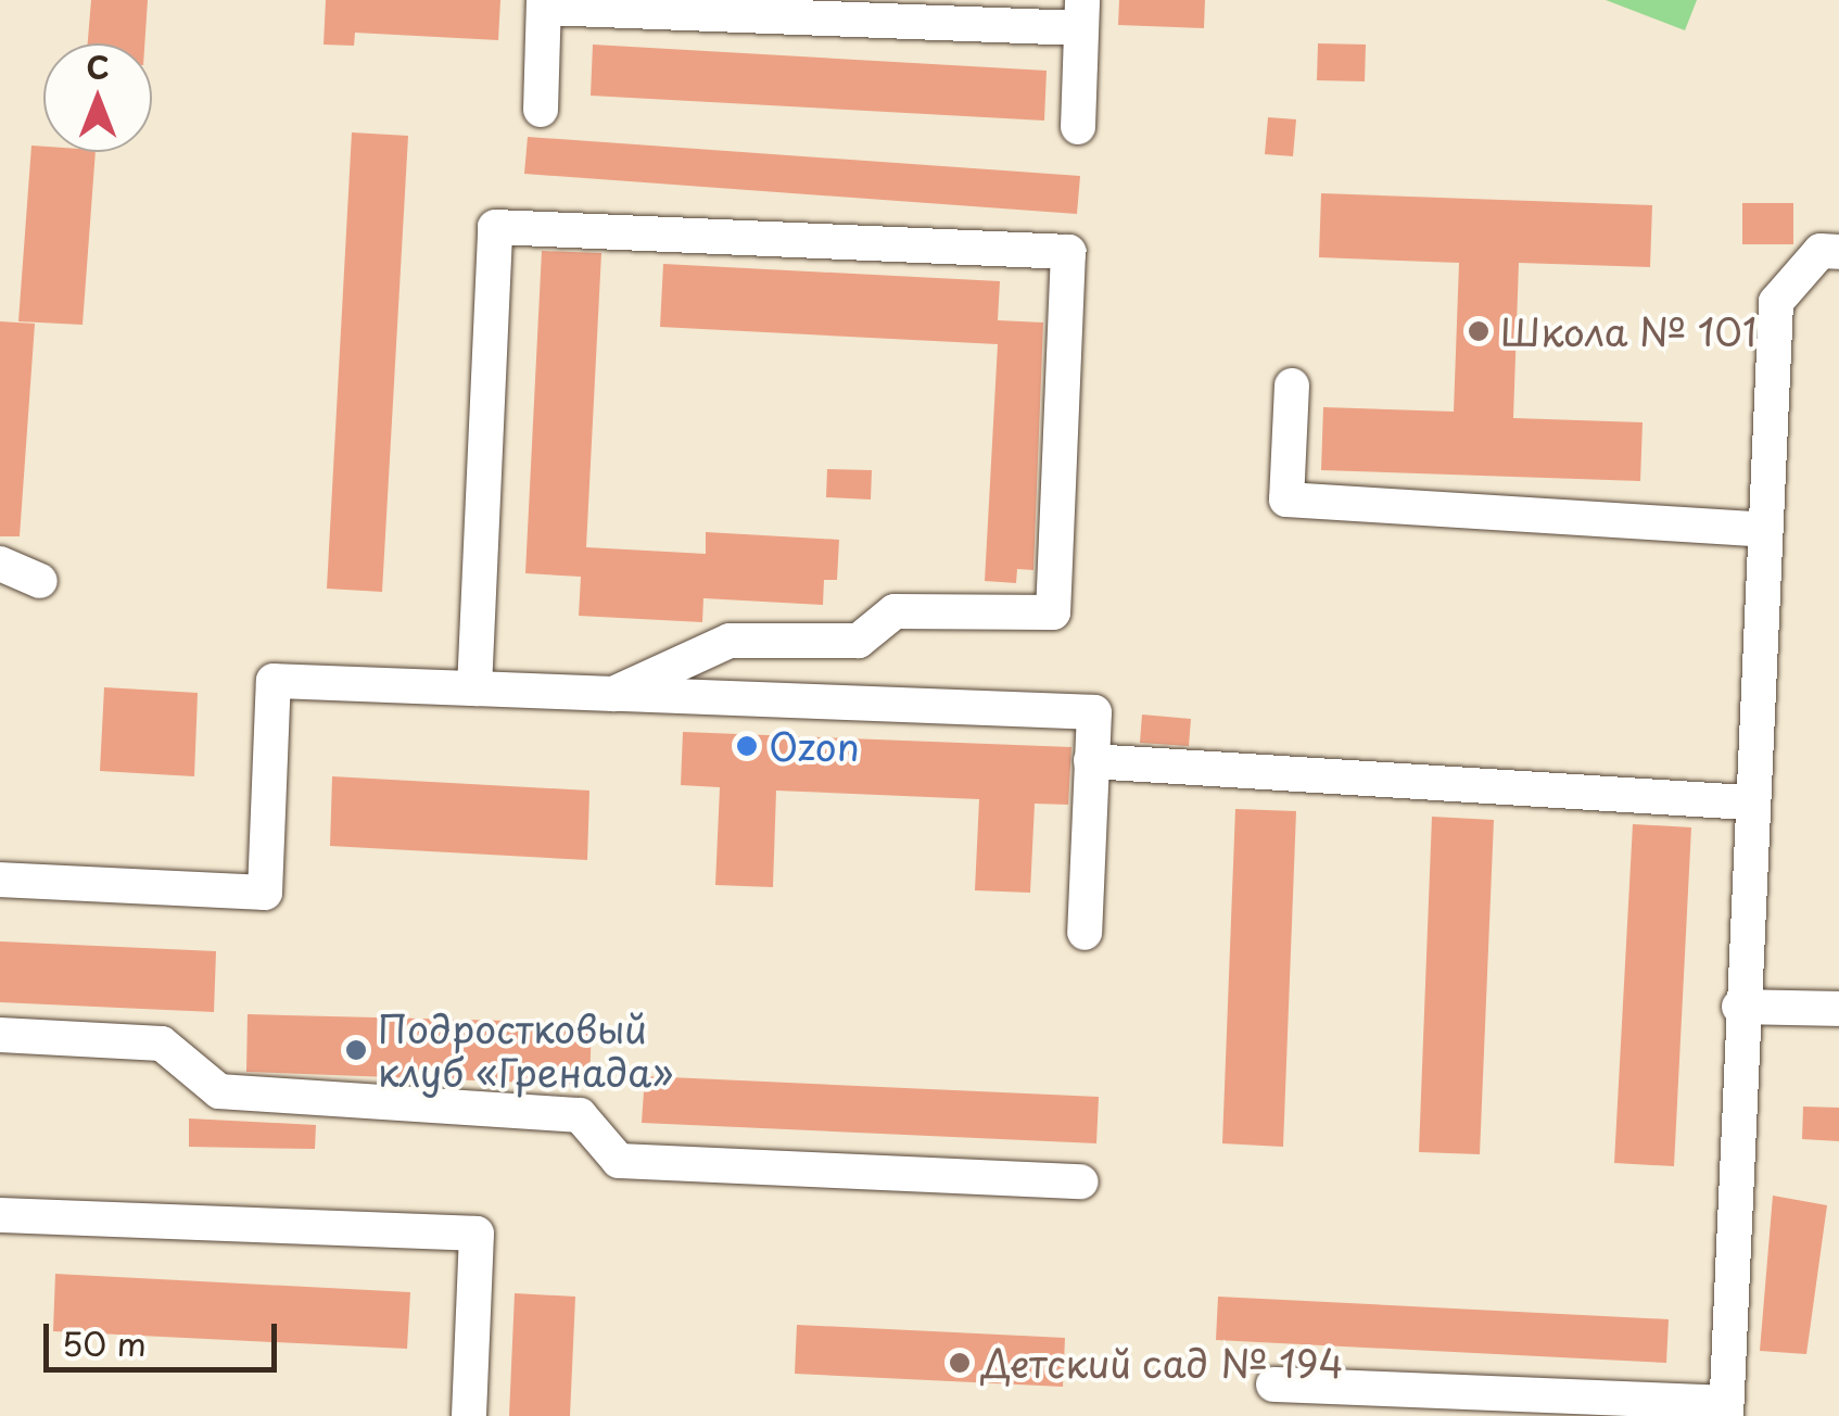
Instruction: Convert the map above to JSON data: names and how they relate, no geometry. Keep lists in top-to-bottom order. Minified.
{"places":["Школа № 101","Ozon","Подростковый клуб «Гренада»","Детский сад № 194"],"scale_bar":"50 m","north":"top"}
